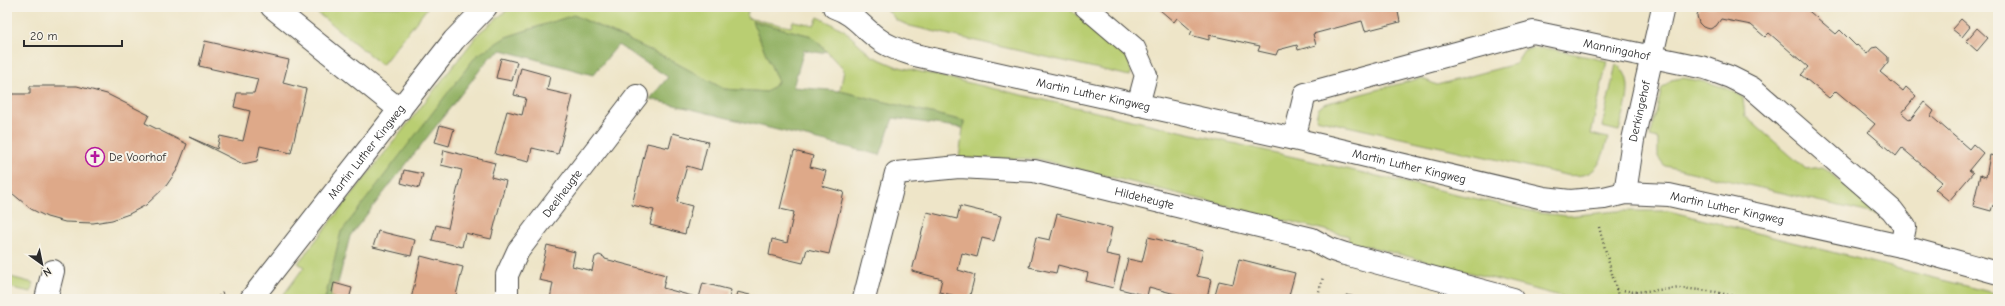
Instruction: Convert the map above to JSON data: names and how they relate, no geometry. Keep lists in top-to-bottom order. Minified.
{"streets":{"street":["Manningahof","Martin Luther Kingweg","Derkingehof","Deelheugte","Hildeheugte"]},"crossings":[["Manningahof","Martin Luther Kingweg"],["Manningahof","Derkingehof"],["Martin Luther Kingweg","Derkingehof"]],"places":{"church":["De Voorhof"]},"scale_bar":"20 m","north":"bottom right"}
